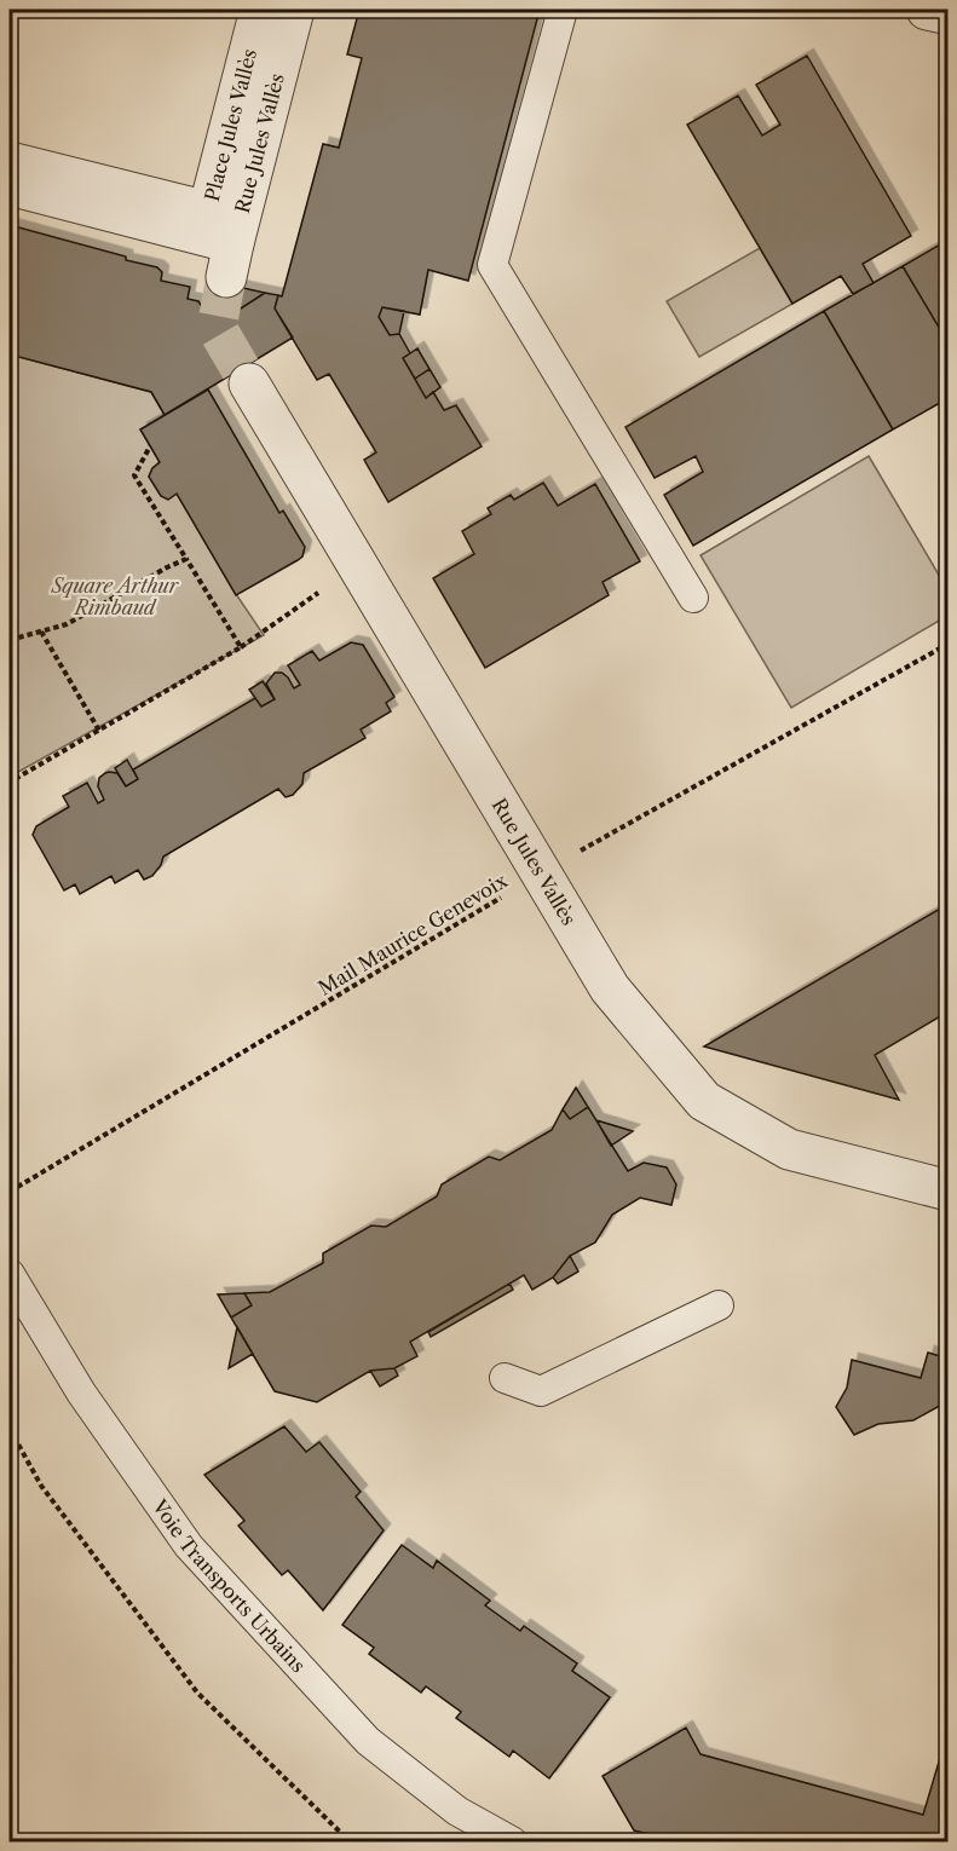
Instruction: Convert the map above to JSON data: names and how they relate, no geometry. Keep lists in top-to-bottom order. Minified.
{"streets":{"street":["Place Jules Vallès","Rue Jules Vallès"],"lane":["Voie Transports Urbains"],"path":["Mail Maurice Genevoix"]},"crossings":[["Rue Jules Vallès","Mail Maurice Genevoix"]],"parks":["Square Arthur Rimbaud"]}
